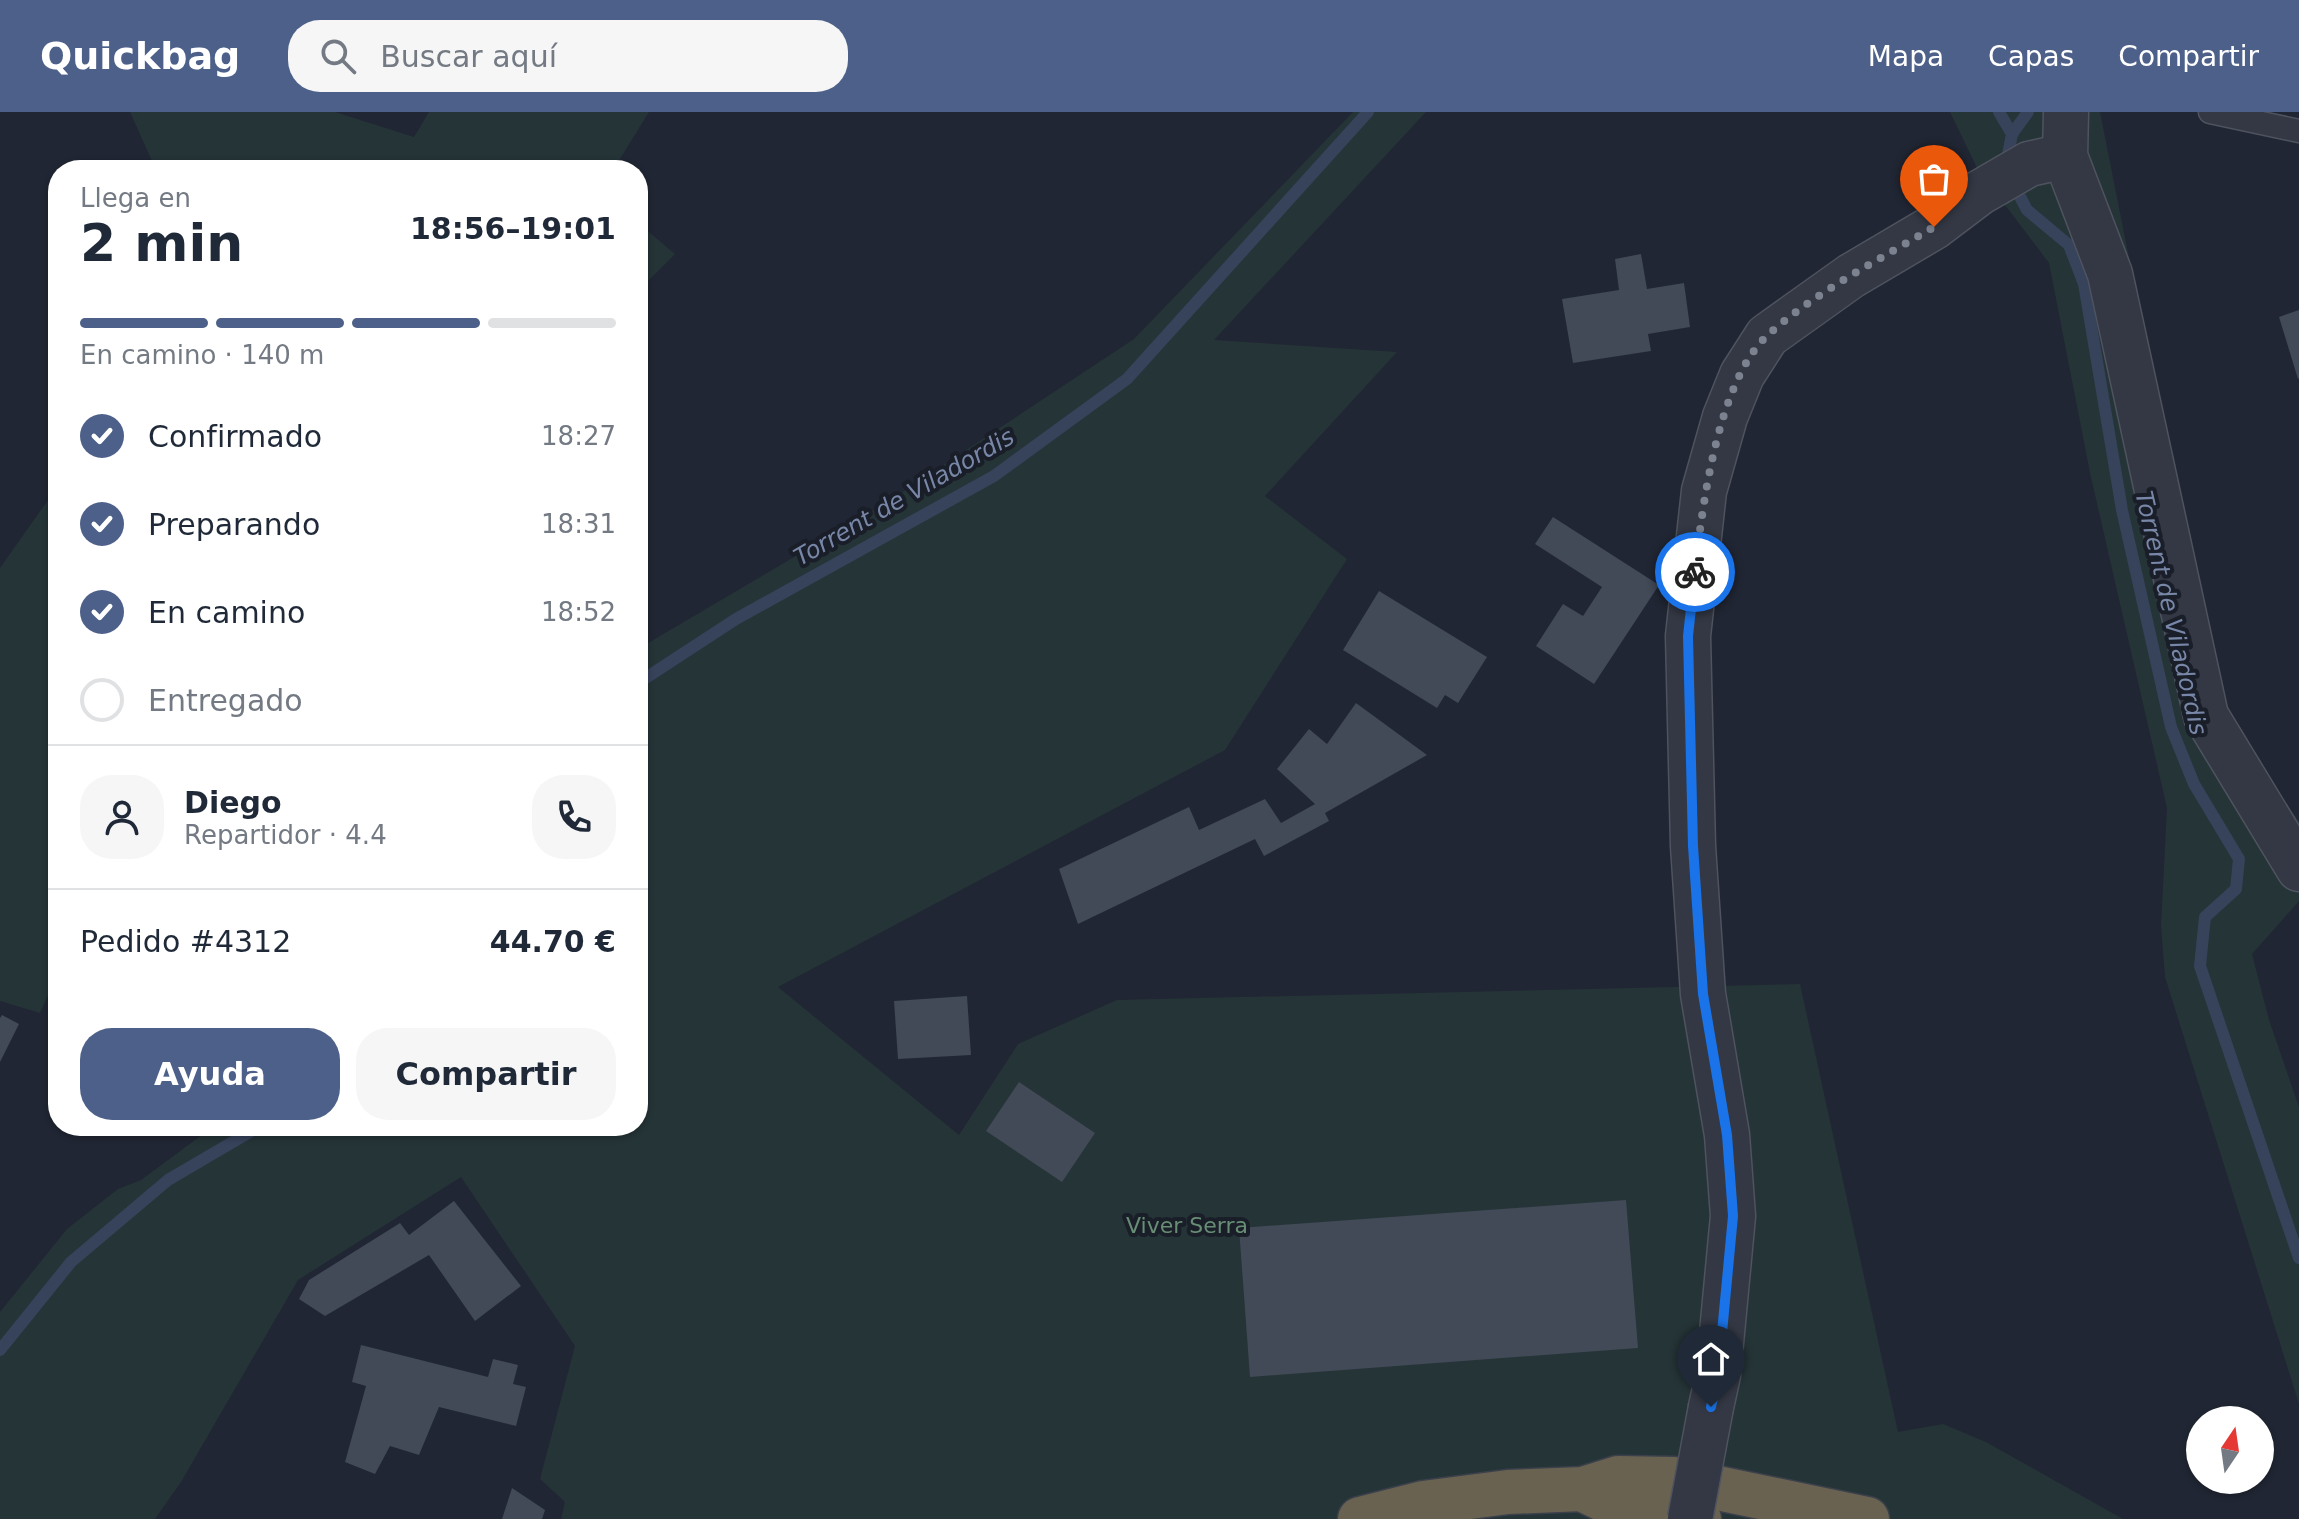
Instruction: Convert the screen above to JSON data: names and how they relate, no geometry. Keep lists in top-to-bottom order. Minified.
{"water":["Torrent de Viladordis"],"parks":["Viver Serra"],"north":"top","page":{"header":"Quickbag","search":"Buscar aquí","nav":["Mapa","Capas","Compartir"],"heading":["2 min","Llega en","18:56–19:01"],"panel":["Diego","Repartidor · 4.4","Pedido #4312","44.70 €"],"bar":"En camino · 140 m","list":[["Confirmado","18:27"],["Preparando","18:31"],["En camino","18:52"],"Entregado"],"buttons":["Ayuda","Compartir"]}}
